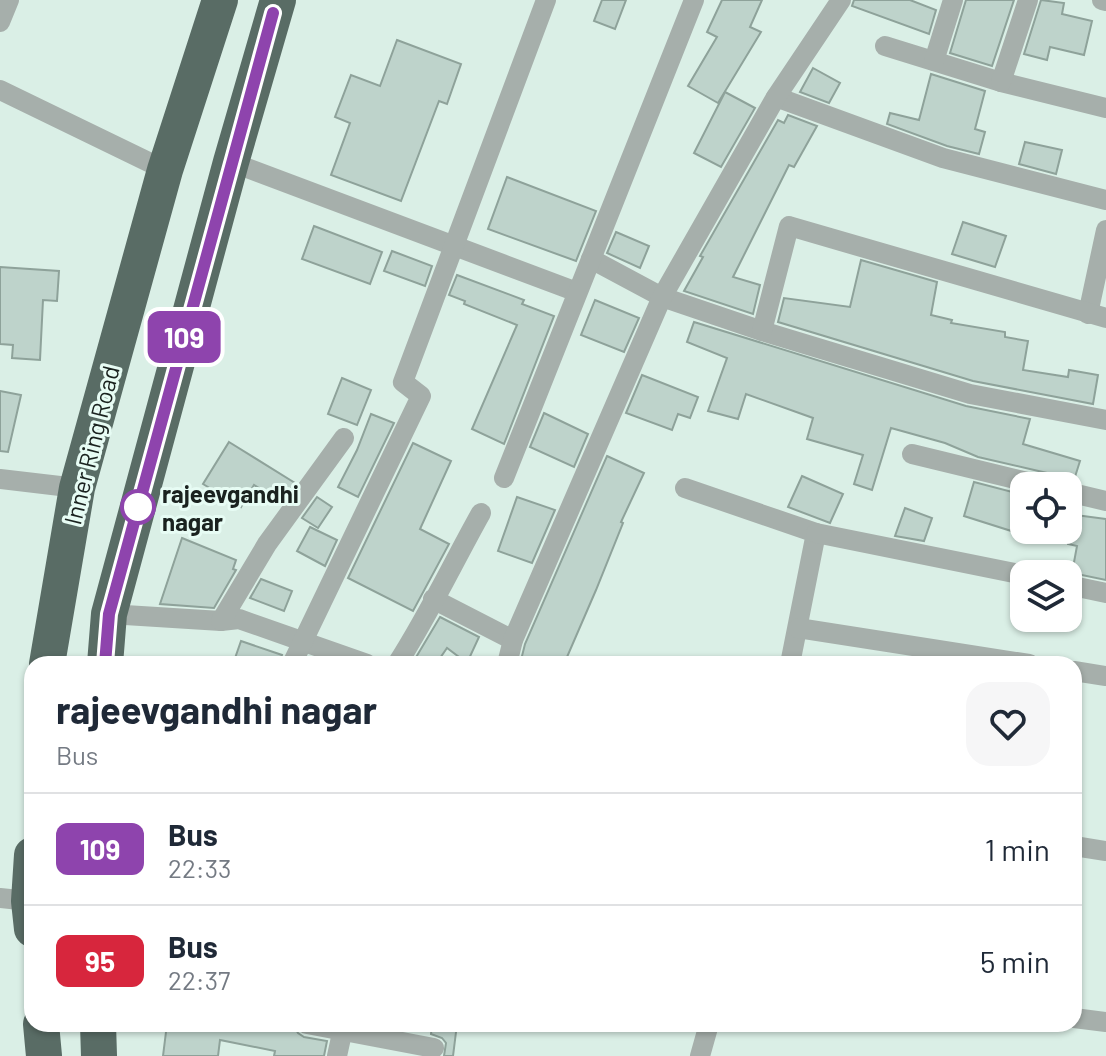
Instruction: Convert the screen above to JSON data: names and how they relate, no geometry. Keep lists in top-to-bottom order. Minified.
{"streets":{"highway":["Inner Ring Road"]},"places":["rajeevgandhi nagar"],"lines":["bus line 109"],"page":{"on_map":"109","heading":["rajeevgandhi nagar","Bus"],"list":[{"mark":"109","name":"Bus","note":"22:33","value":"1 min"},{"mark":"95","name":"Bus","note":"22:37","value":"5 min"}]}}
